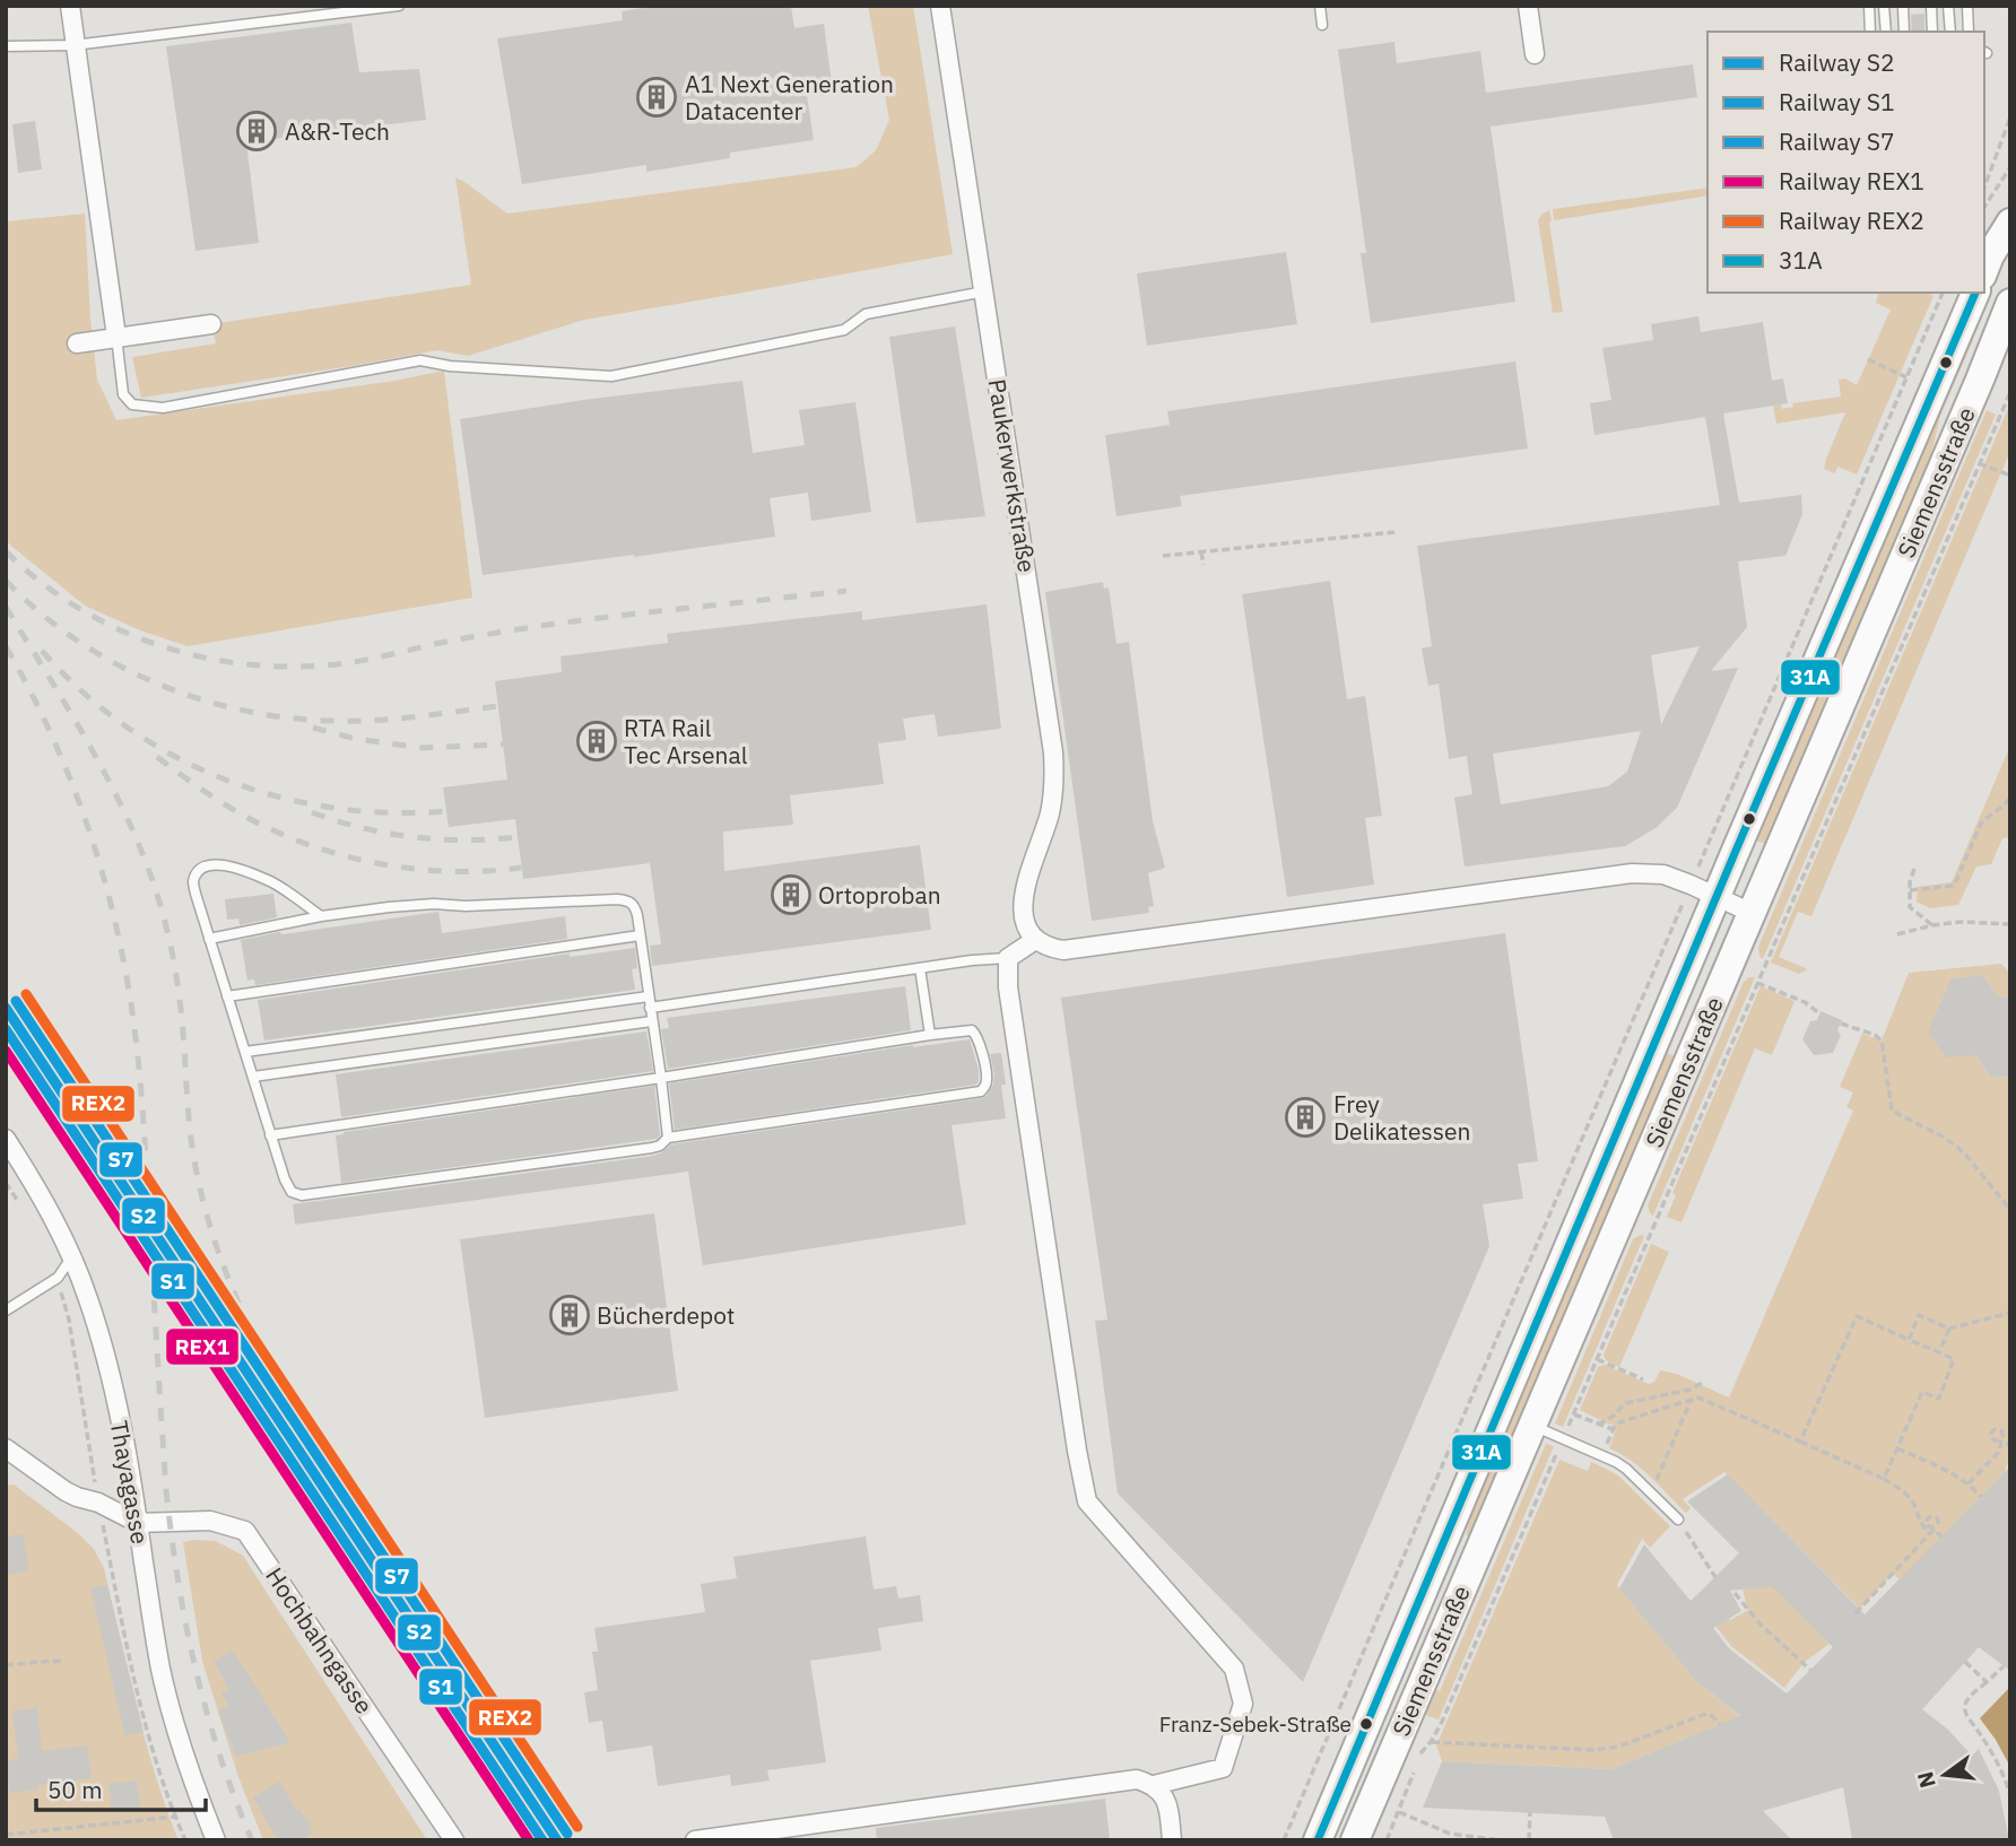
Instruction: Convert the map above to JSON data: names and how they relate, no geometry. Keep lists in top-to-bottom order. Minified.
{"streets":{"main road":["Siemensstraße"],"street":["Paukerwerkstraße","Thayagasse","Hochbahngasse"]},"crossings":[["Thayagasse","Hochbahngasse"]],"places":{"building":["A1 Next Generation Datacenter","A&R-Tech","RTA Rail Tec Arsenal","Ortoproban","Frey Delikatessen","Bücherdepot"],"other":["Franz-Sebek-Straße"]},"lines":["transit line 31A","rail line REX2","rail line S7","rail line S2","rail line S1","rail line REX1"],"legend":["Railway S2","Railway S1","Railway S7","Railway REX1","Railway REX2","31A"],"scale_bar":"50 m","north":"left"}
